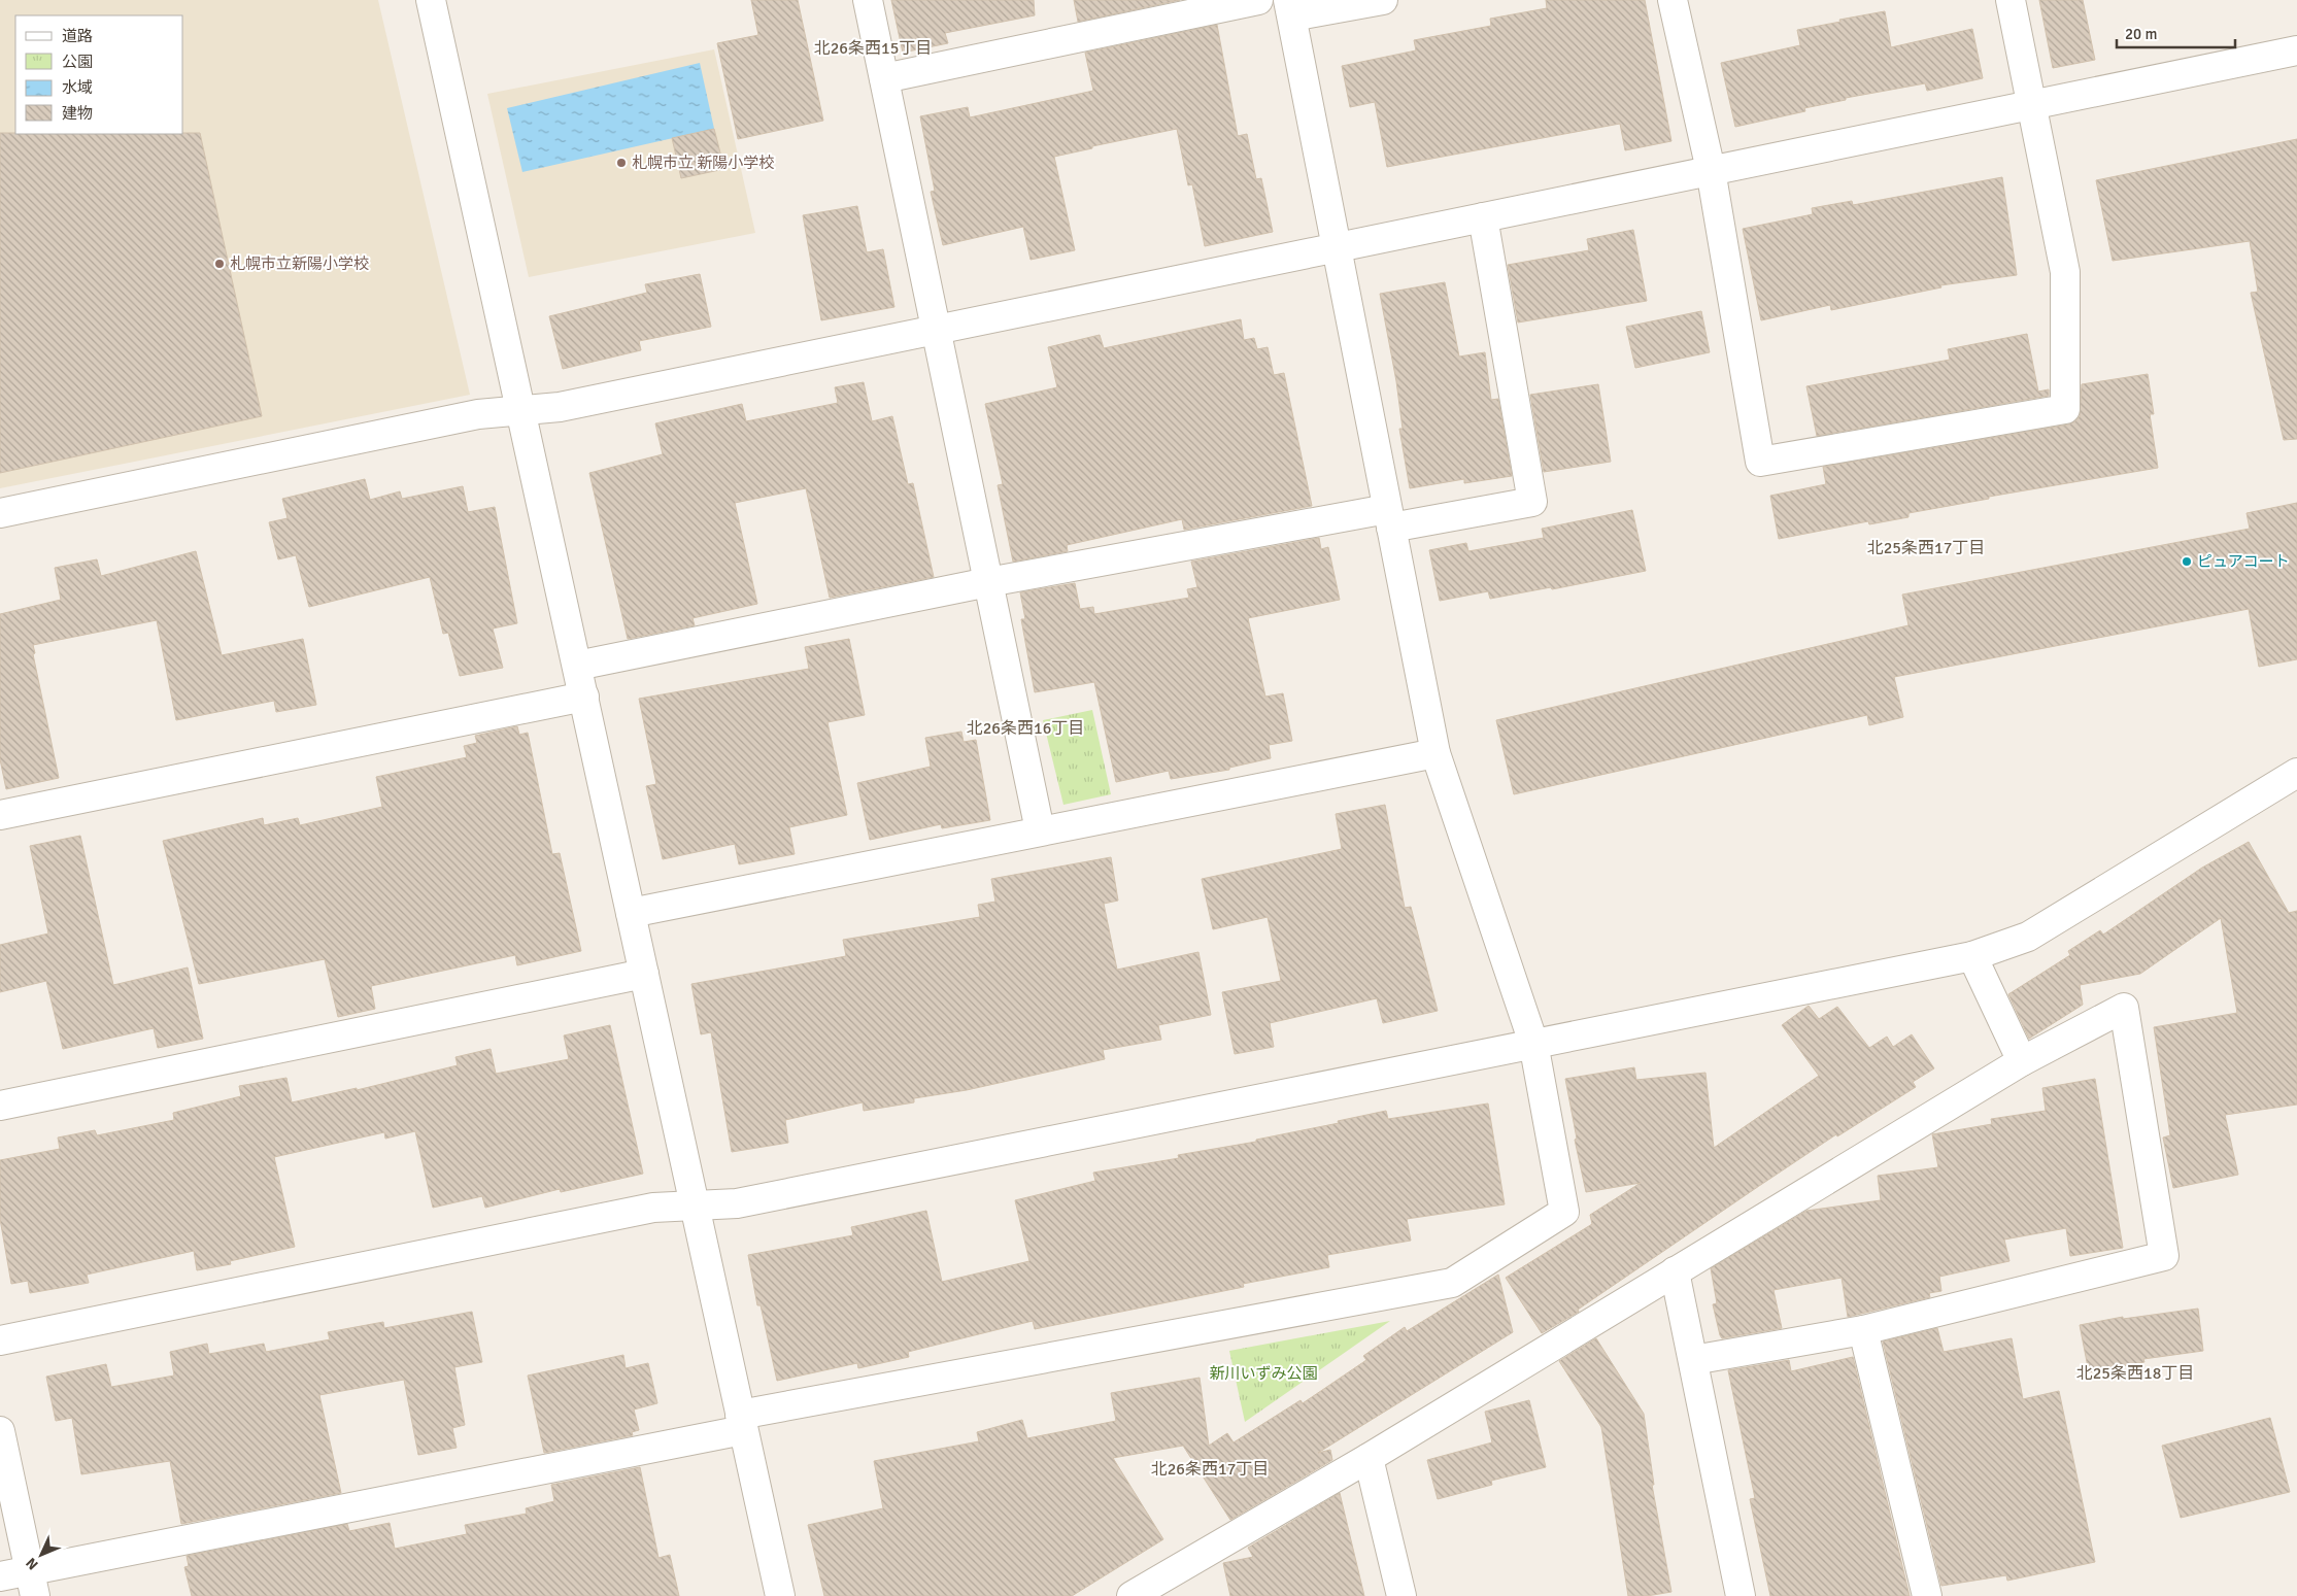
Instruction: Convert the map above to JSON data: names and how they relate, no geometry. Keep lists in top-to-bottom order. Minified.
{"districts":["北26条西15丁目","北25条西17丁目","北26条西16丁目","北25条西18丁目","北26条西17丁目"],"parks":["新川いずみ公園"],"places":["札幌市立 新陽小学校","札幌市立新陽小学校","ピュアコート"],"legend":["道路","公園","水域","建物"],"scale_bar":"20 m","north":"bottom left"}
